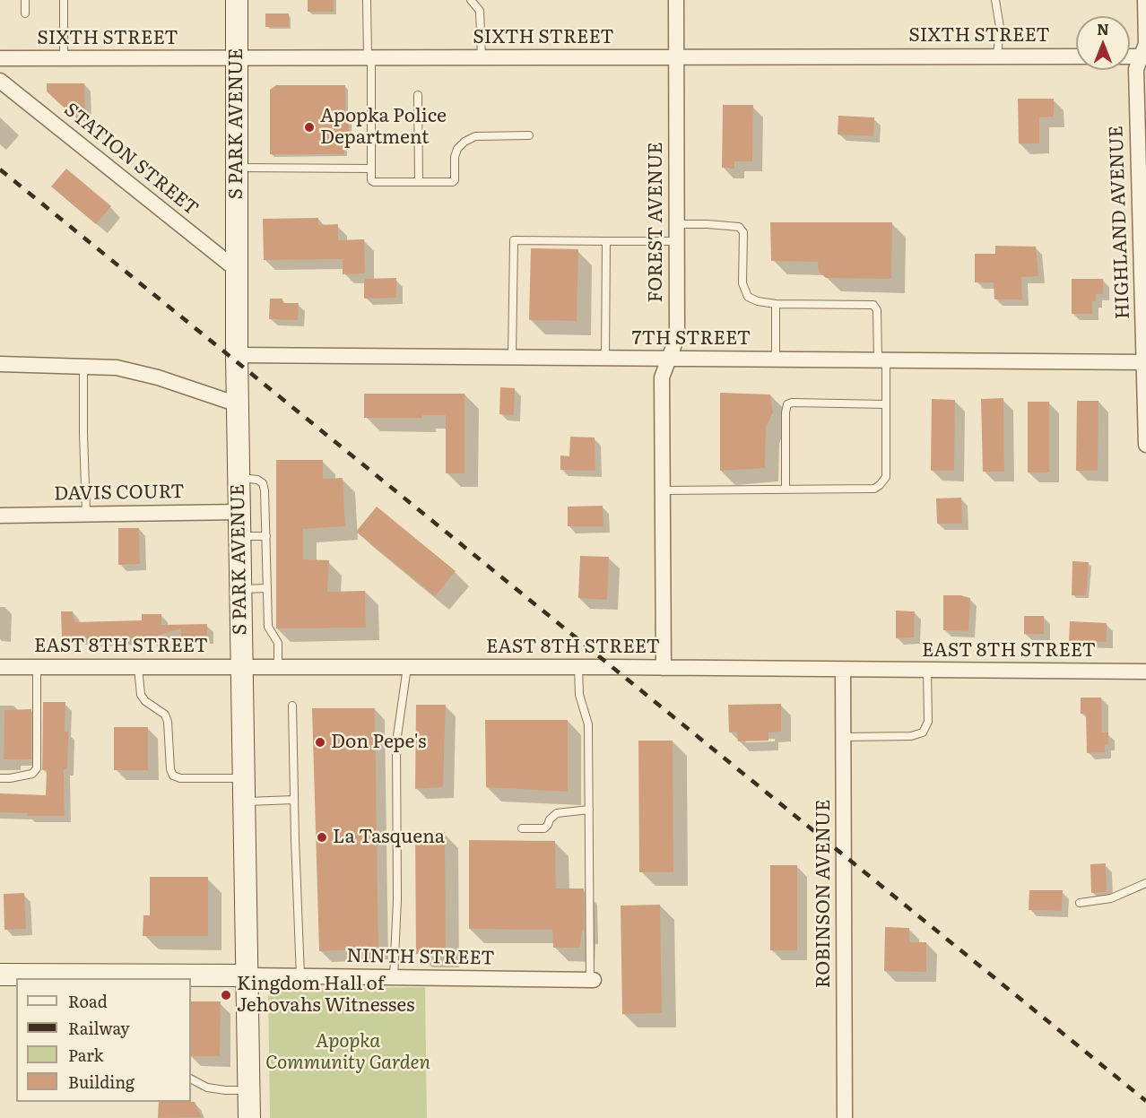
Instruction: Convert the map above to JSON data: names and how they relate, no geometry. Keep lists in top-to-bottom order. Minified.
{"streets":{"main road":["S PARK AVENUE"],"street":["SIXTH STREET","STATION STREET","FOREST AVENUE","HIGHLAND AVENUE","7TH STREET","DAVIS COURT","EAST 8TH STREET","ROBINSON AVENUE","NINTH STREET"]},"crossings":[["SIXTH STREET","S PARK AVENUE"],["SIXTH STREET","FOREST AVENUE"],["S PARK AVENUE","STATION STREET"],["S PARK AVENUE","7TH STREET"],["S PARK AVENUE","DAVIS COURT"],["S PARK AVENUE","EAST 8TH STREET"],["S PARK AVENUE","NINTH STREET"],["FOREST AVENUE","7TH STREET"],["FOREST AVENUE","EAST 8TH STREET"],["HIGHLAND AVENUE","7TH STREET"],["EAST 8TH STREET","ROBINSON AVENUE"]],"parks":["Apopka Community Garden"],"places":["Apopka Police Department","Don Pepe's","La Tasquena","Kingdom Hall of Jehovahs Witnesses"],"legend":["Road","Railway","Park","Building"],"north":"top"}
